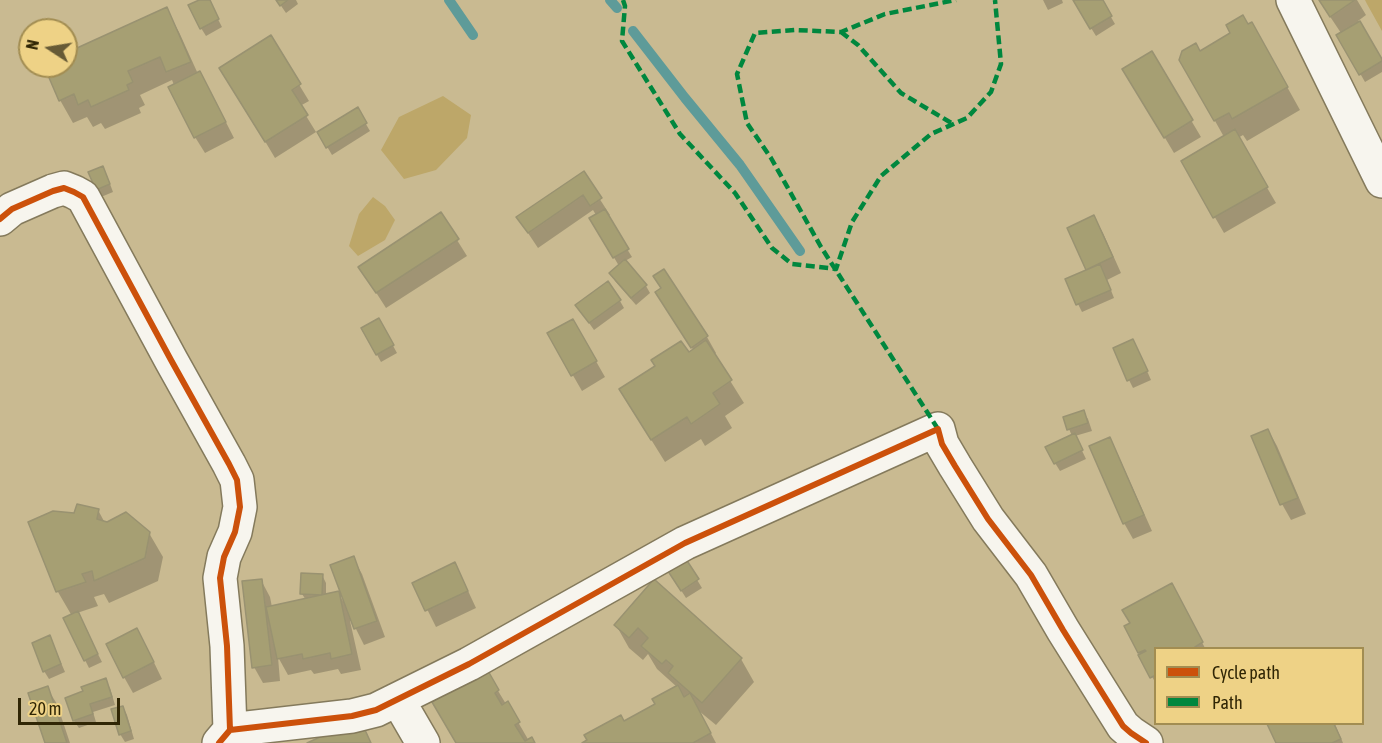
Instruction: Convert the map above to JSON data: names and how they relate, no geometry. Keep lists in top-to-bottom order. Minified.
{"legend":["Cycle path","Path"],"scale_bar":"20 m","north":"left"}
